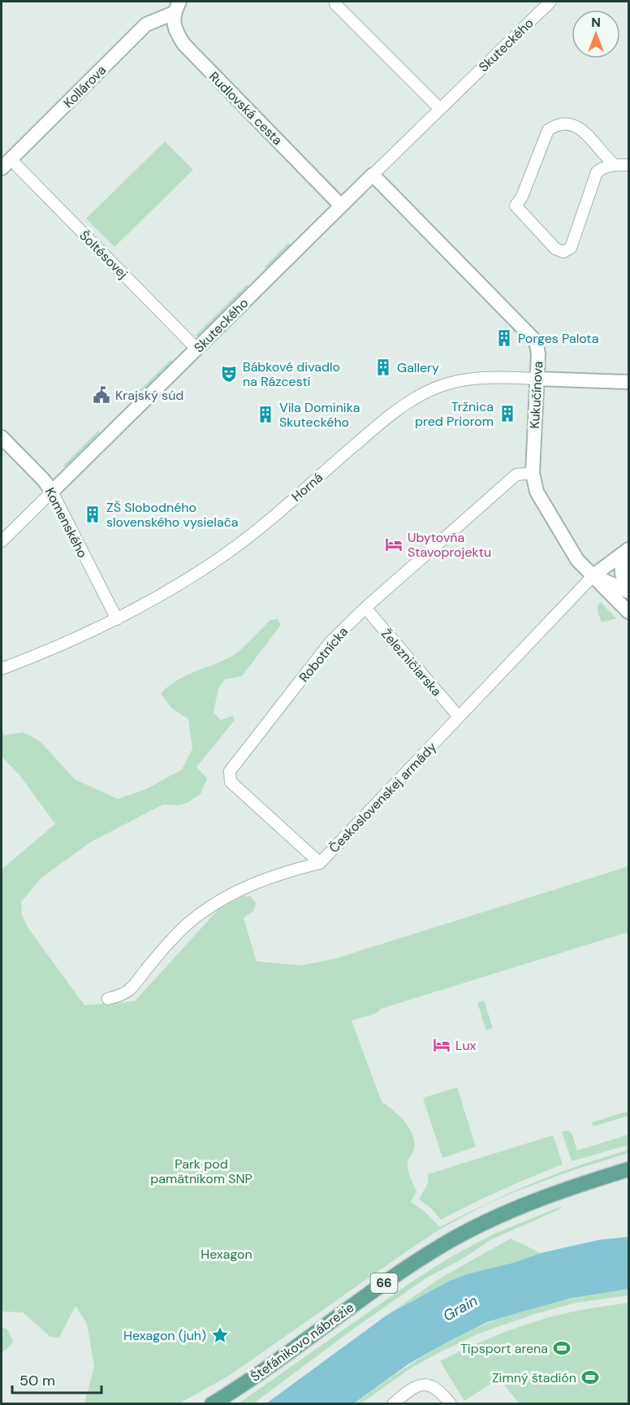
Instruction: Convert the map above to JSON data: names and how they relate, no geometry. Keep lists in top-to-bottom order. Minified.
{"streets":{"main road":["66","Štefánikovo nábrežie"],"street":["Skuteckého","Kollárova","Rudlovská cesta","Šoltésovej","Kukučínova","Horná","Komenského","Robotnícka","Železničiarska","Československej armády"]},"crossings":[["Skuteckého","Rudlovská cesta"],["Skuteckého","Šoltésovej"],["Skuteckého","Kukučínova"],["Skuteckého","Komenského"],["Kollárova","Rudlovská cesta"],["Kollárova","Šoltésovej"],["Kukučínova","Horná"],["Kukučínova","Robotnícka"],["Kukučínova","Československej armády"],["Horná","Komenského"],["Robotnícka","Železničiarska"],["Robotnícka","Československej armády"],["Železničiarska","Československej armády"]],"water":["Grain"],"parks":["Park pod pamätníkom SNP","Hexagon"],"places":{"building":["Porges Palota","Gallery","Tržnica pred Priorom","Vila Dominika Skuteckého","ZŠ Slobodného slovenského vysielača"],"theatre":["Bábkové divadlo na Rázcestí"],"public building":["Krajský súd"],"hotel":["Ubytovňa Stavoprojektu","Lux"],"place":["Hexagon (juh)"],"sports":["Tipsport arena","Zimný štadión"]},"scale_bar":"50 m","north":"top"}
